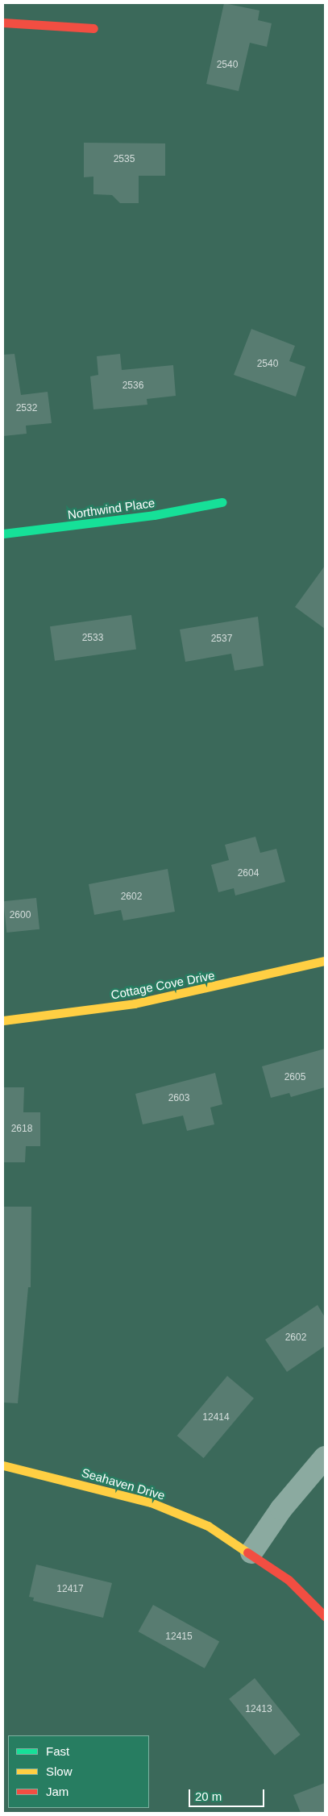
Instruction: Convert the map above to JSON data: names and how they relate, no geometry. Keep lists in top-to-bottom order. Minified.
{"streets":{"street":["Northwind Place","Cottage Cove Drive","Seahaven Drive"]},"house_numbers":["2540","2535","2540","2536","2532","2533","2537","2604","2602","2600","2605","2603","2618","2602","12414","12417","12415","12413"],"legend":["Fast","Slow","Jam"],"scale_bar":"20 m"}
